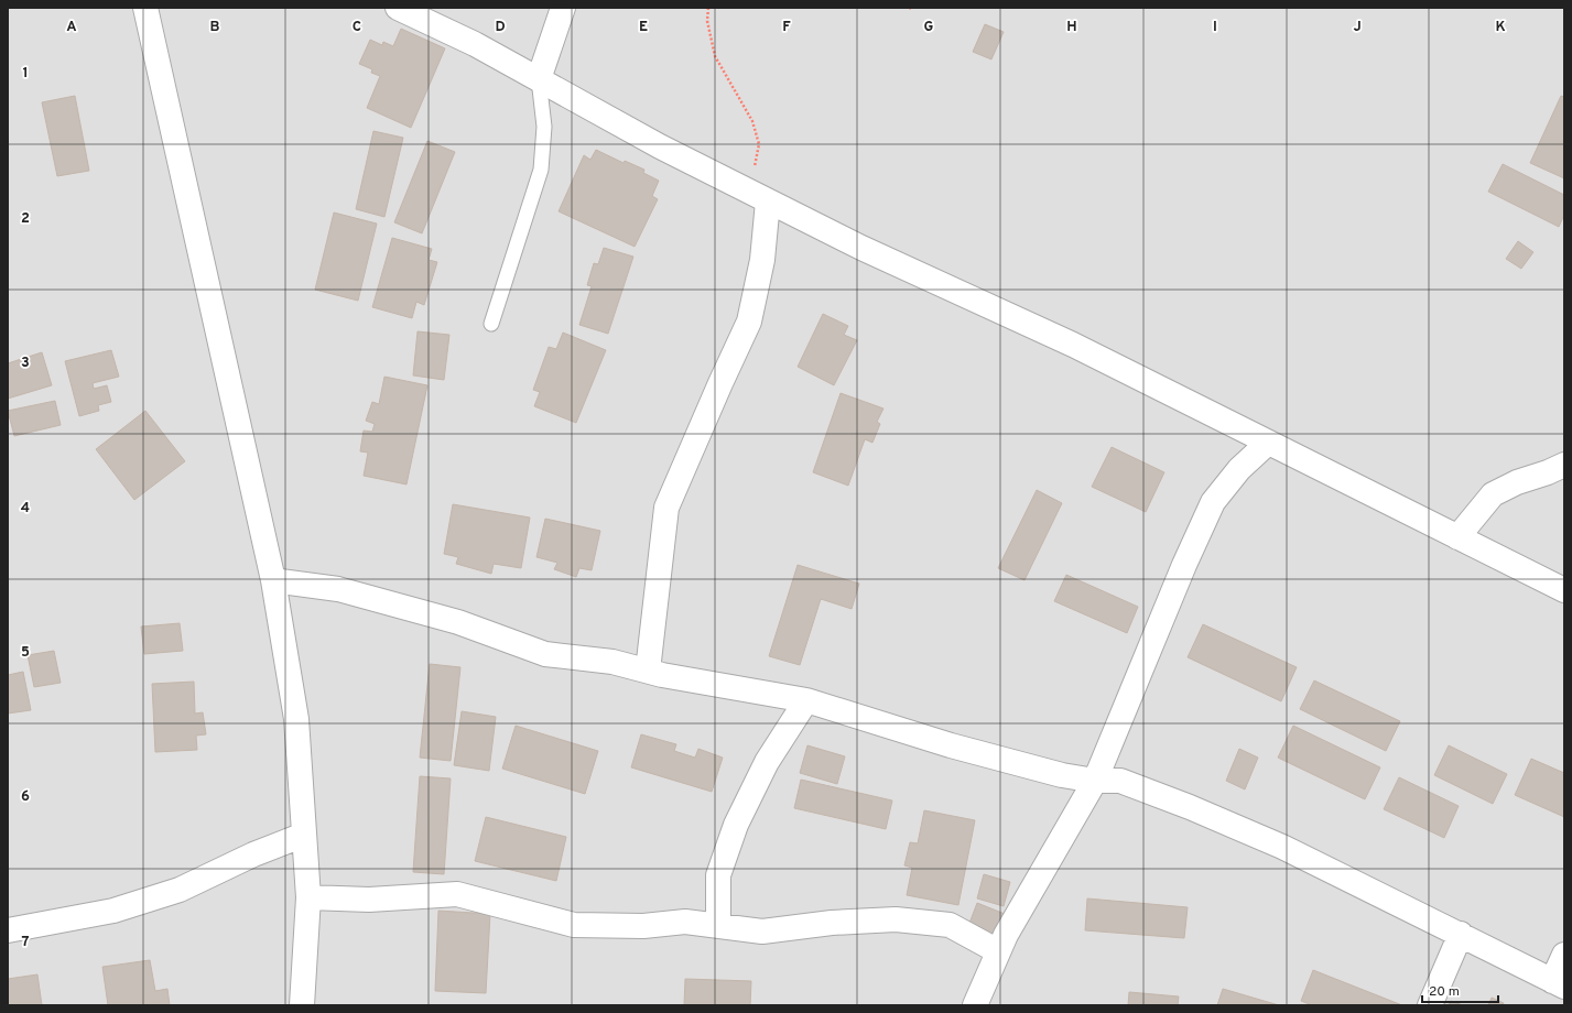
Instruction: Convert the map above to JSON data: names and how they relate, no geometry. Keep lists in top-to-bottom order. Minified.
{"scale_bar":"20 m","grid":{"columns":["A","B","C","D","E","F","G","H","I","J","K"],"rows":["1","2","3","4","5","6","7"]}}
